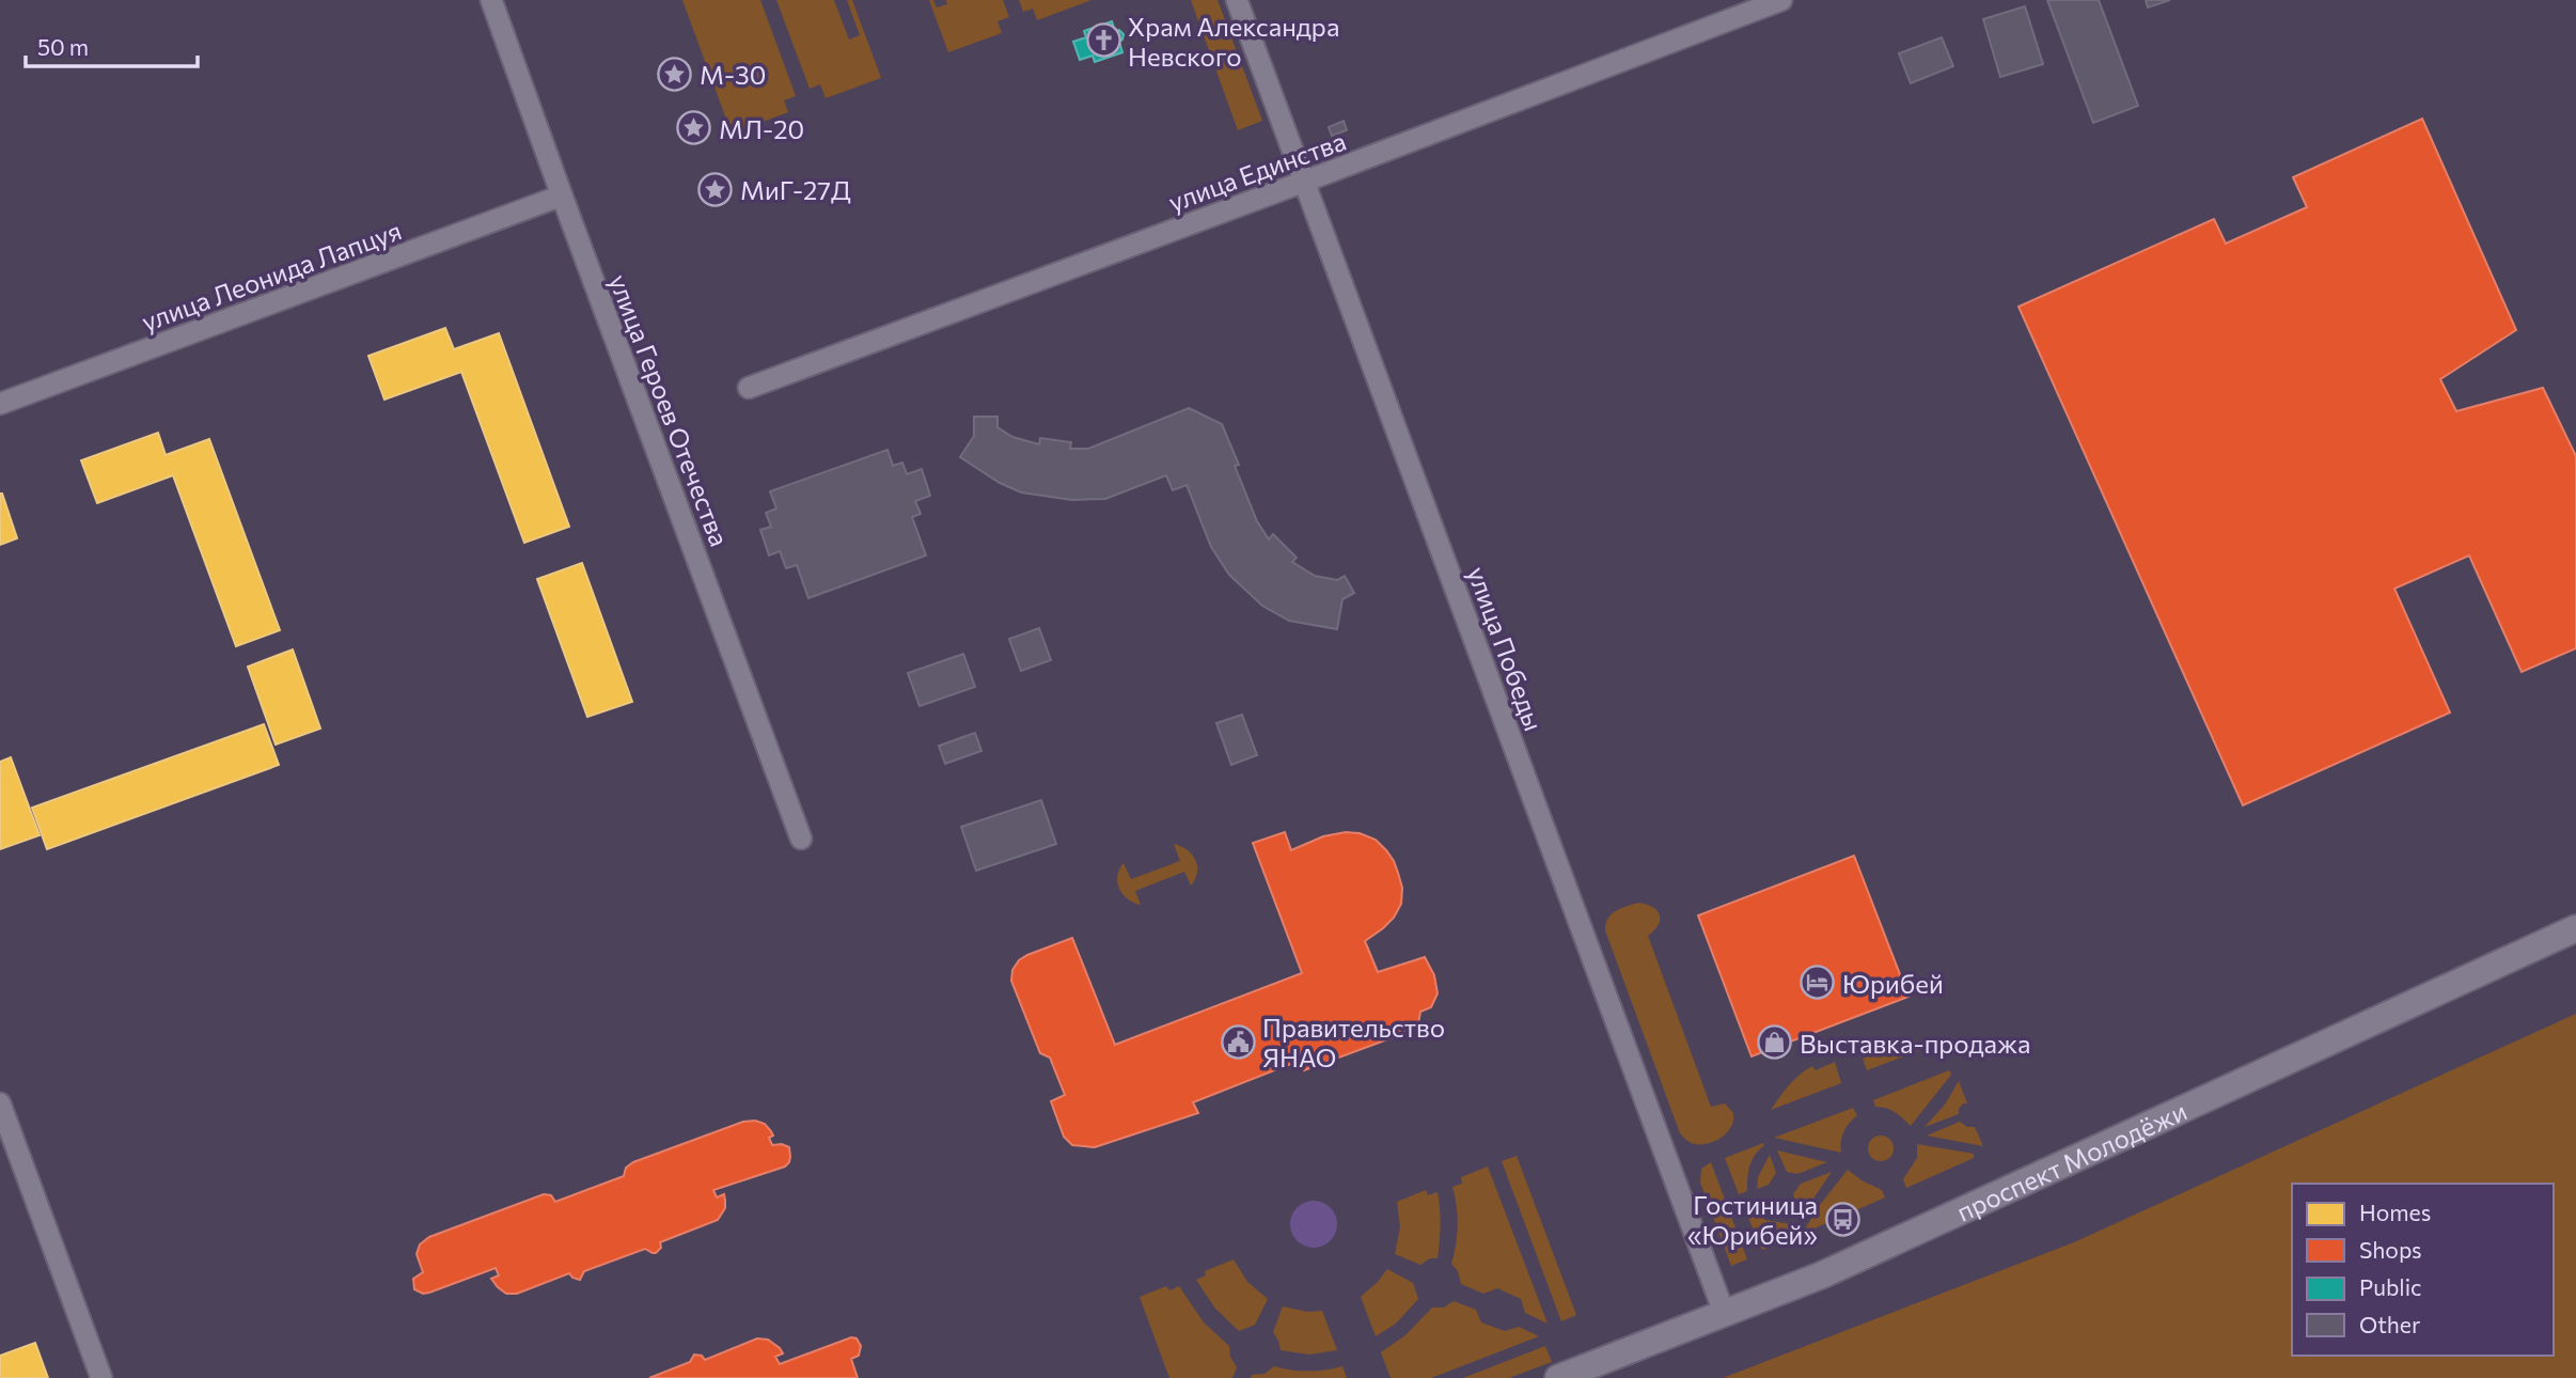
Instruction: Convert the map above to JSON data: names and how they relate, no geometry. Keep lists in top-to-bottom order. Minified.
{"streets":{"street":["улица Единства","улица Леонида Лапцуя","улица Героев Отечества","улица Победы","проспект Молодёжи"]},"crossings":[["улица Единства","улица Победы"],["улица Леонида Лапцуя","улица Героев Отечества"],["улица Победы","проспект Молодёжи"]],"places":{"church":["Храм Александра Невского"],"place":["М-30","МЛ-20","МиГ-27Д"],"hotel":["Юрибей"],"public building":["Правительство ЯНАО"],"shop":["Выставка-продажа"],"bus stop":["Гостиница «Юрибей»"]},"legend":["Homes","Shops","Public","Other"],"scale_bar":"50 m"}
